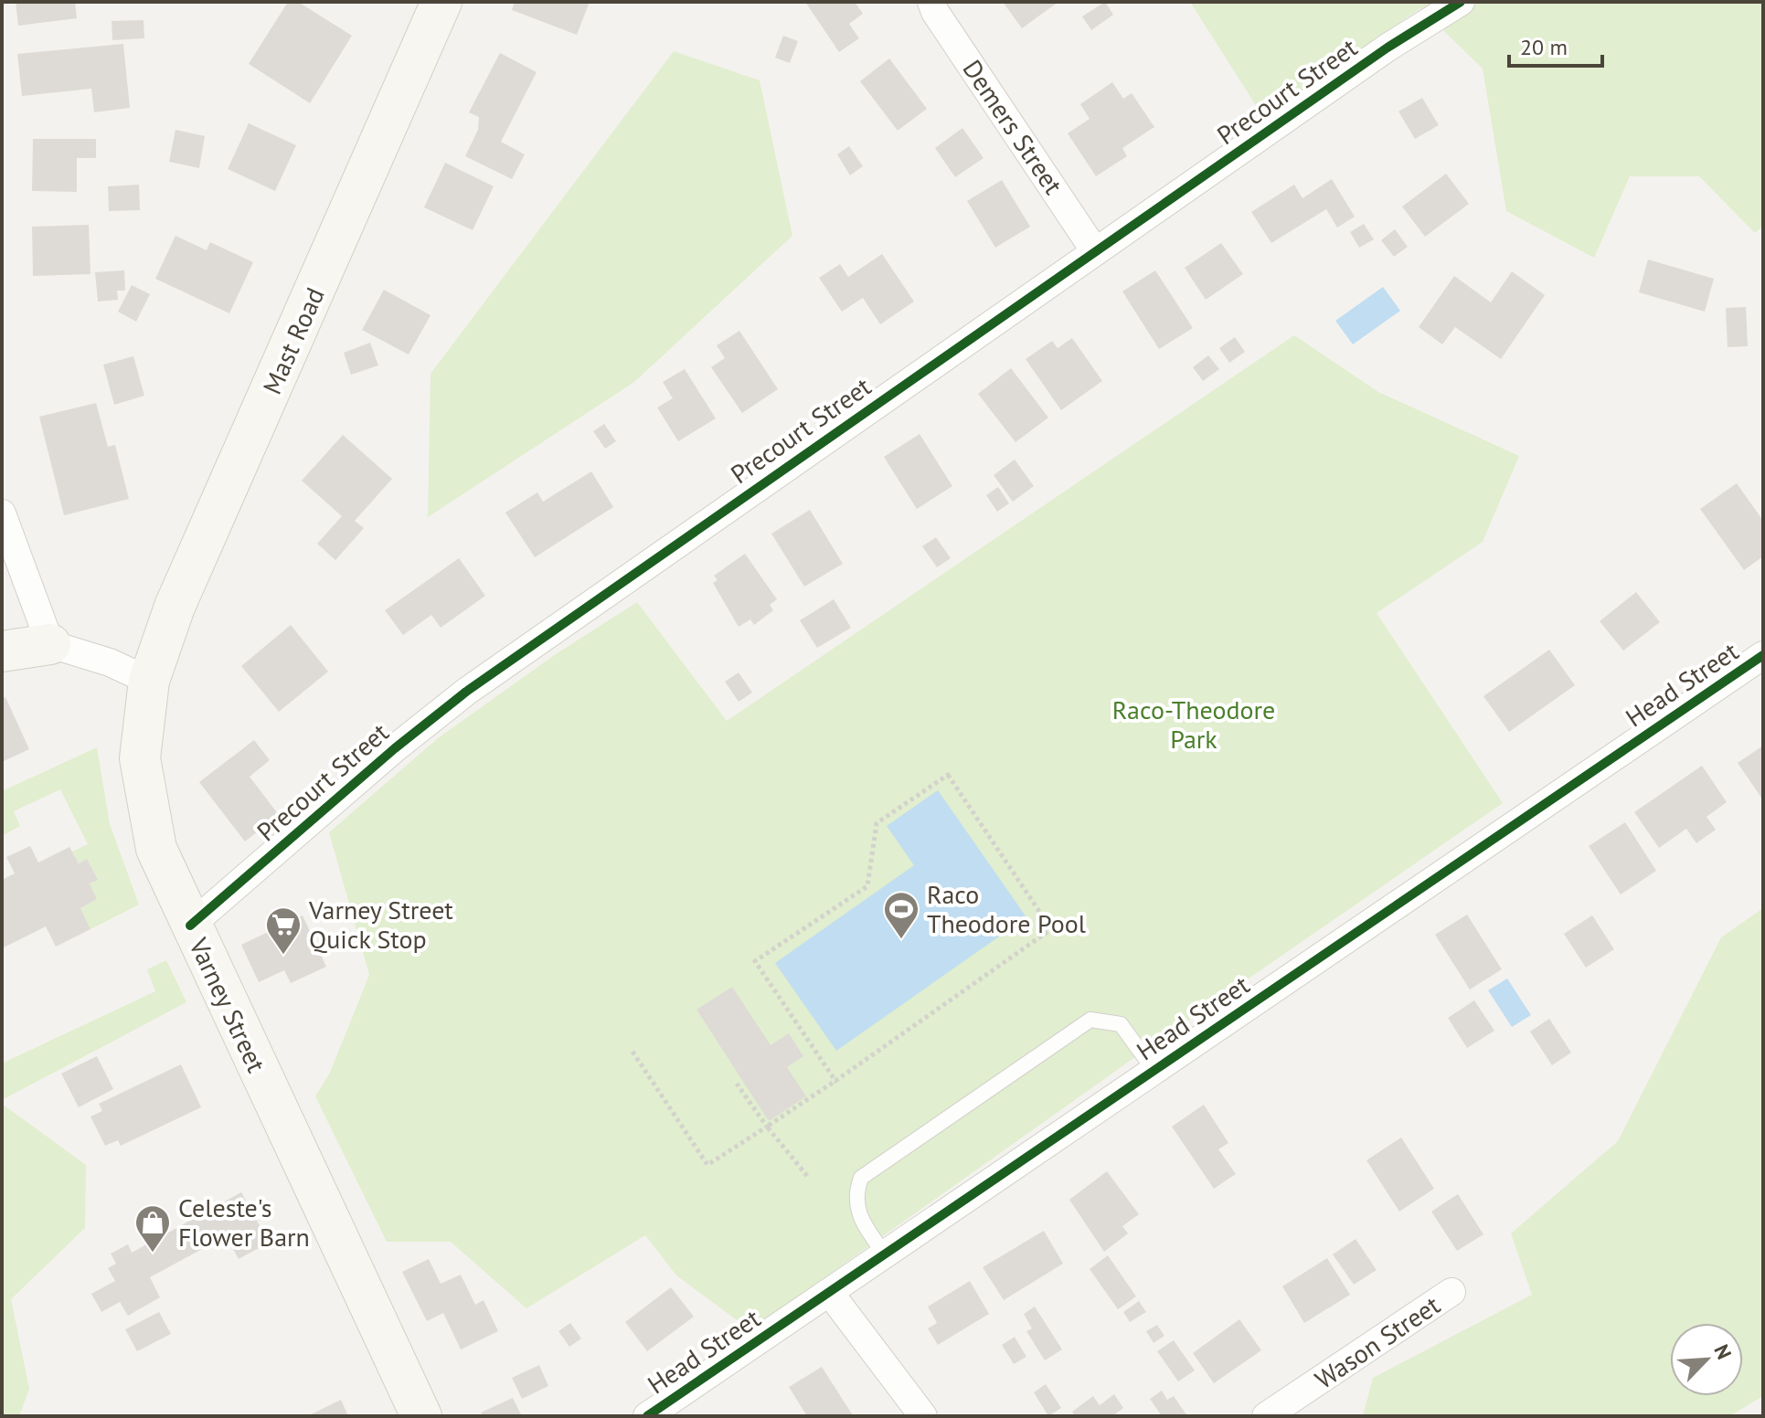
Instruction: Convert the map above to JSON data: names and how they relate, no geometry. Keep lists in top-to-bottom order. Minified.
{"streets":{"main road":["Mast Road","Varney Street"],"street":["Precourt Street","Demers Street","Head Street","Wason Street"]},"crossings":[["Precourt Street","Demers Street"],["Precourt Street","Varney Street"],["Mast Road","Varney Street"]],"parks":["Raco-Theodore Park"],"places":{"sports":["Raco Theodore Pool"],"supermarket":["Varney Street Quick Stop"],"shop":["Celeste's Flower Barn"]},"scale_bar":"20 m","north":"top right"}
